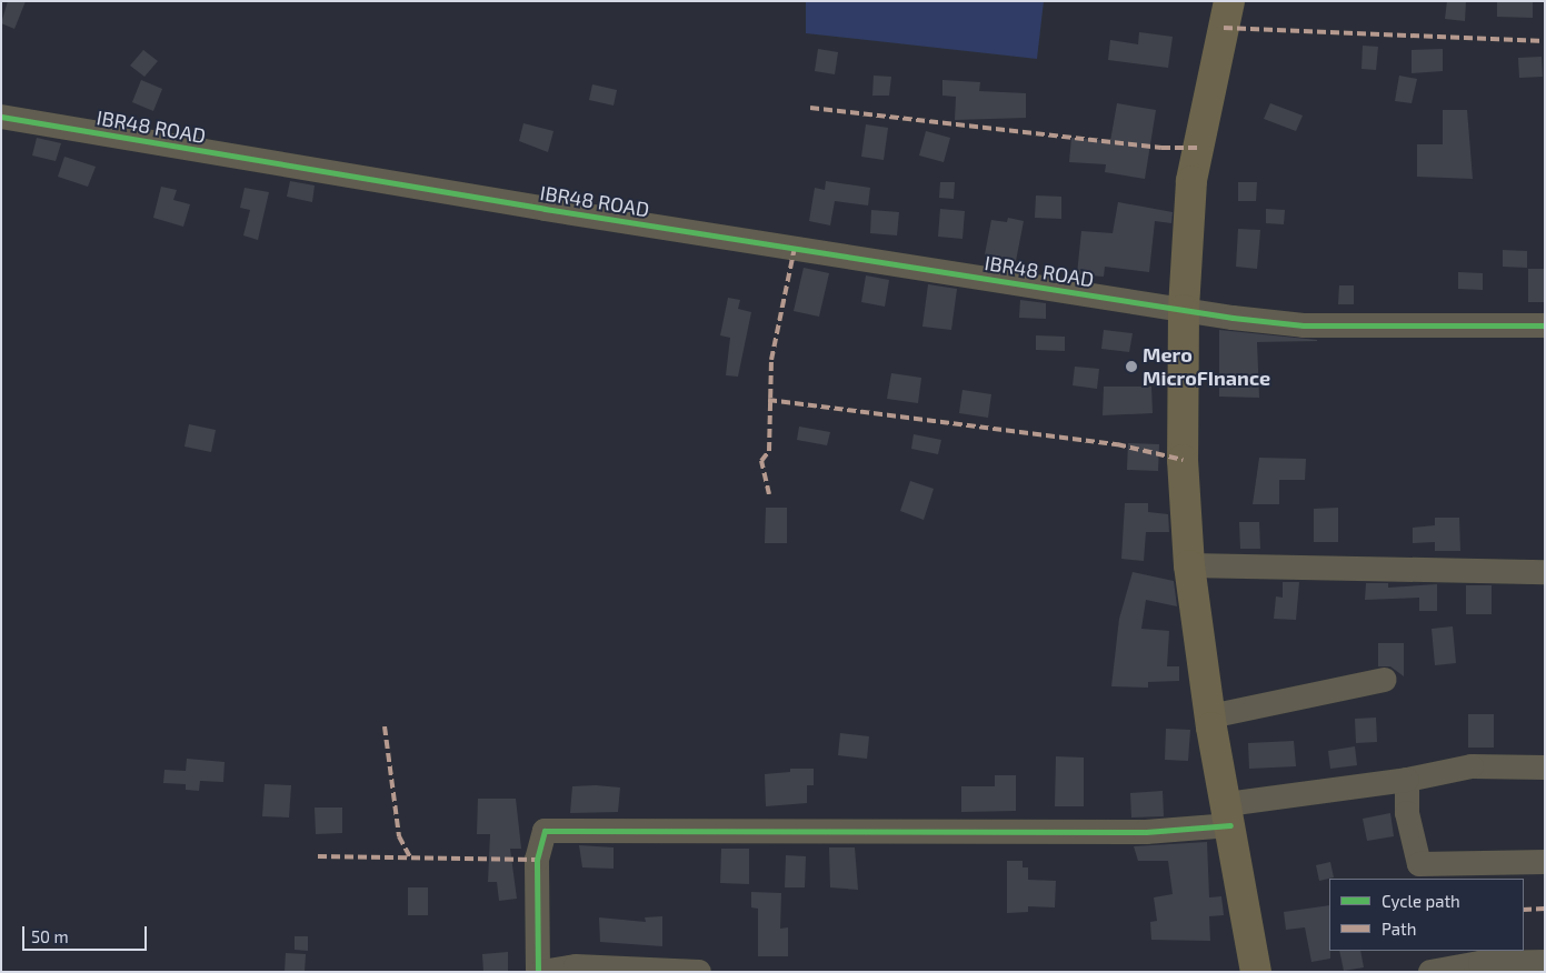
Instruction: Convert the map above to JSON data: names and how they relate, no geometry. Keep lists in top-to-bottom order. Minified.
{"streets":{"street":["IBR48 ROAD"]},"places":["Mero MicroFInance"],"legend":["Cycle path","Path"],"scale_bar":"50 m"}
